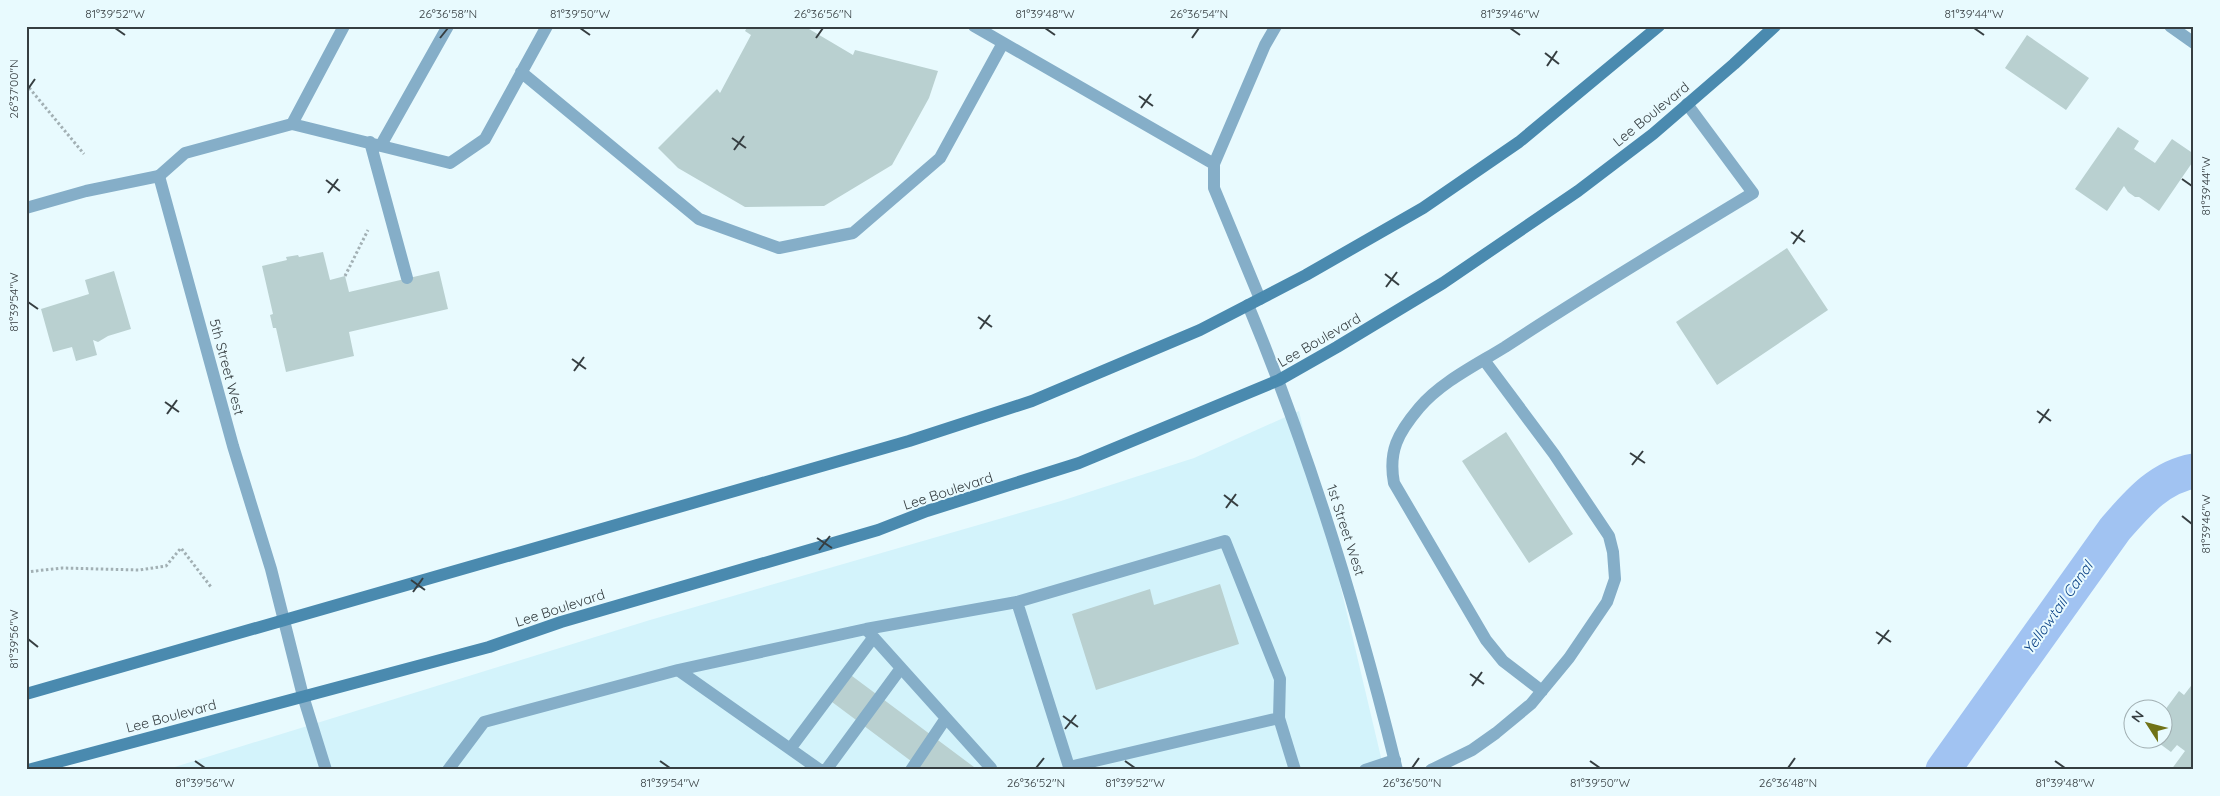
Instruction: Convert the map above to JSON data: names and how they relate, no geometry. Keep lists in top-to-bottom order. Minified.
{"streets":{"main road":["Lee Boulevard"],"street":["5th Street West","1st Street West"]},"crossings":[["Lee Boulevard","5th Street West"],["Lee Boulevard","1st Street West"]],"water":["Yellowtail Canal"],"north":"top left","coordinates":["81°39'52\"W","26°36'58\"N","81°39'50\"W","26°36'56\"N","81°39'48\"W","26°36'54\"N","81°39'46\"W","81°39'44\"W","26°37'00\"N","81°39'54\"W","81°39'56\"W","26°36'52\"N","26°36'50\"N","26°36'48\"N"]}
